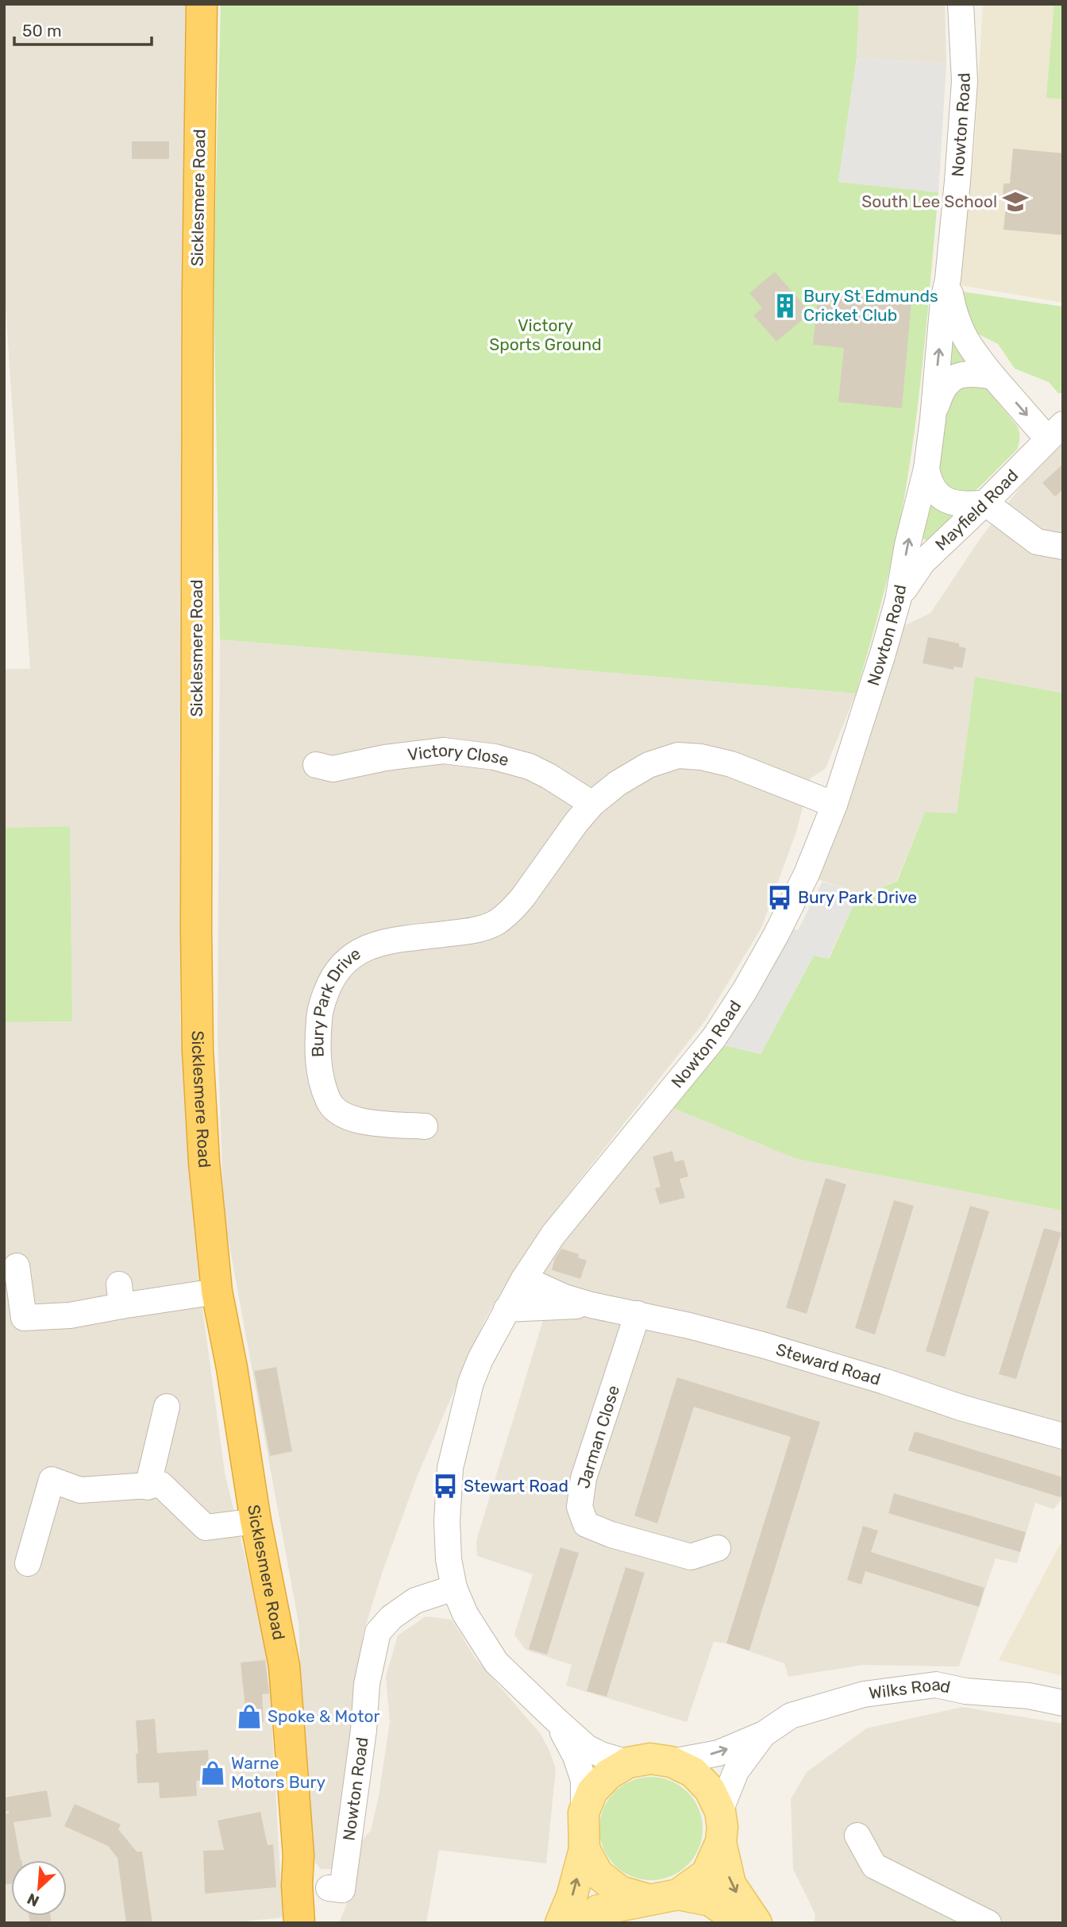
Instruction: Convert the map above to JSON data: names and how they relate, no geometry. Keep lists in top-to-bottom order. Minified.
{"streets":{"highway":["Sicklesmere Road"],"street":["Nowton Road","Mayfield Road","Victory Close","Bury Park Drive","Steward Road","Jarman Close","Wilks Road"]},"crossings":[["Nowton Road","Mayfield Road"],["Nowton Road","Bury Park Drive"],["Nowton Road","Steward Road"],["Nowton Road","Wilks Road"],["Victory Close","Bury Park Drive"],["Steward Road","Jarman Close"]],"parks":["Victory Sports Ground"],"places":{"school or university":["South Lee School"],"building":["Bury St Edmunds Cricket Club"],"bus stop":["Bury Park Drive","Stewart Road"],"shop":["Spoke & Motor","Warne Motors Bury"]},"scale_bar":"50 m","north":"bottom left"}
